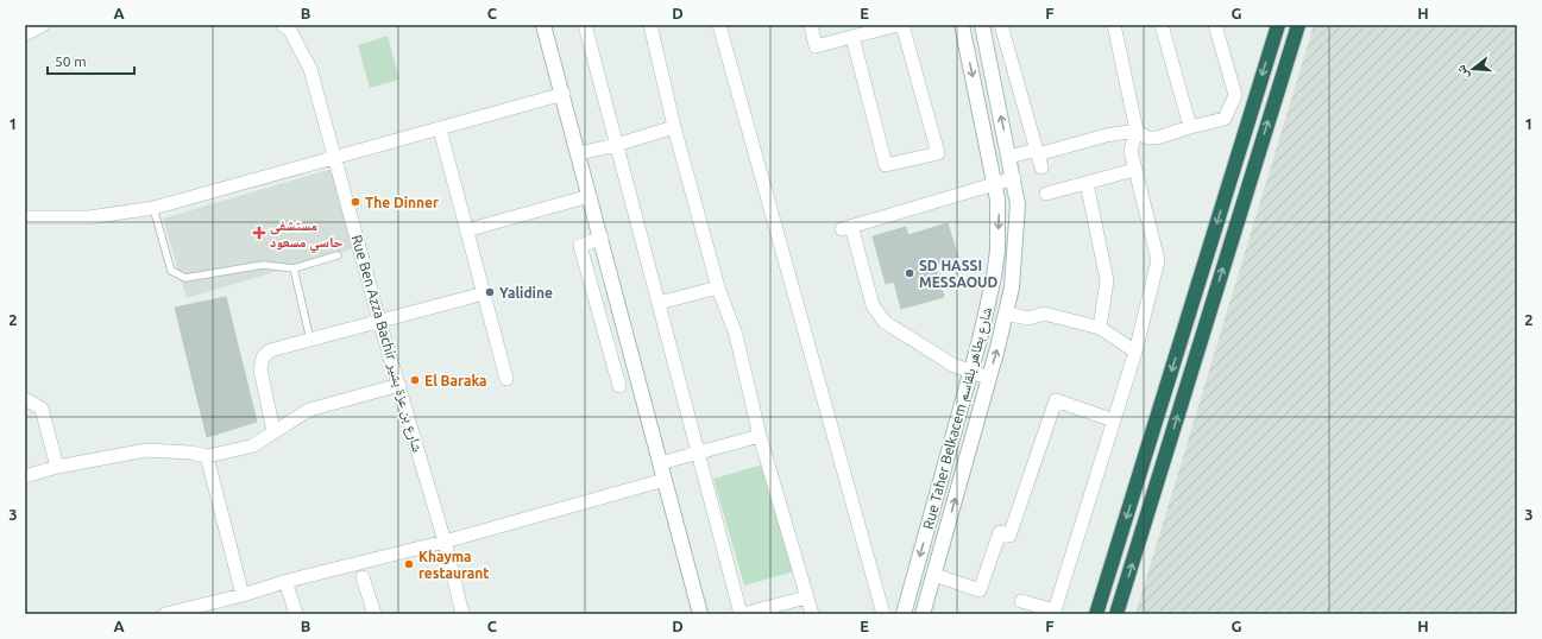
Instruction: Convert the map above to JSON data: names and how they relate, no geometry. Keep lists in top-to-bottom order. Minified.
{"streets":{"main road":["Rue Taher Belkacem شارع بطاهر بلقاسم"],"street":["Rue Ben Azza Bachir شارع بن عزة بشير"]},"places":{"other":["The Dinner","SD HASSI MESSAOUD","Yalidine","El Baraka","Khayma restaurant"],"health":["مستشفى حاسي مسعود"]},"scale_bar":"50 m","north":"left","grid":{"columns":["A","B","C","D","E","F","G","H"],"rows":["1","2","3"]}}
